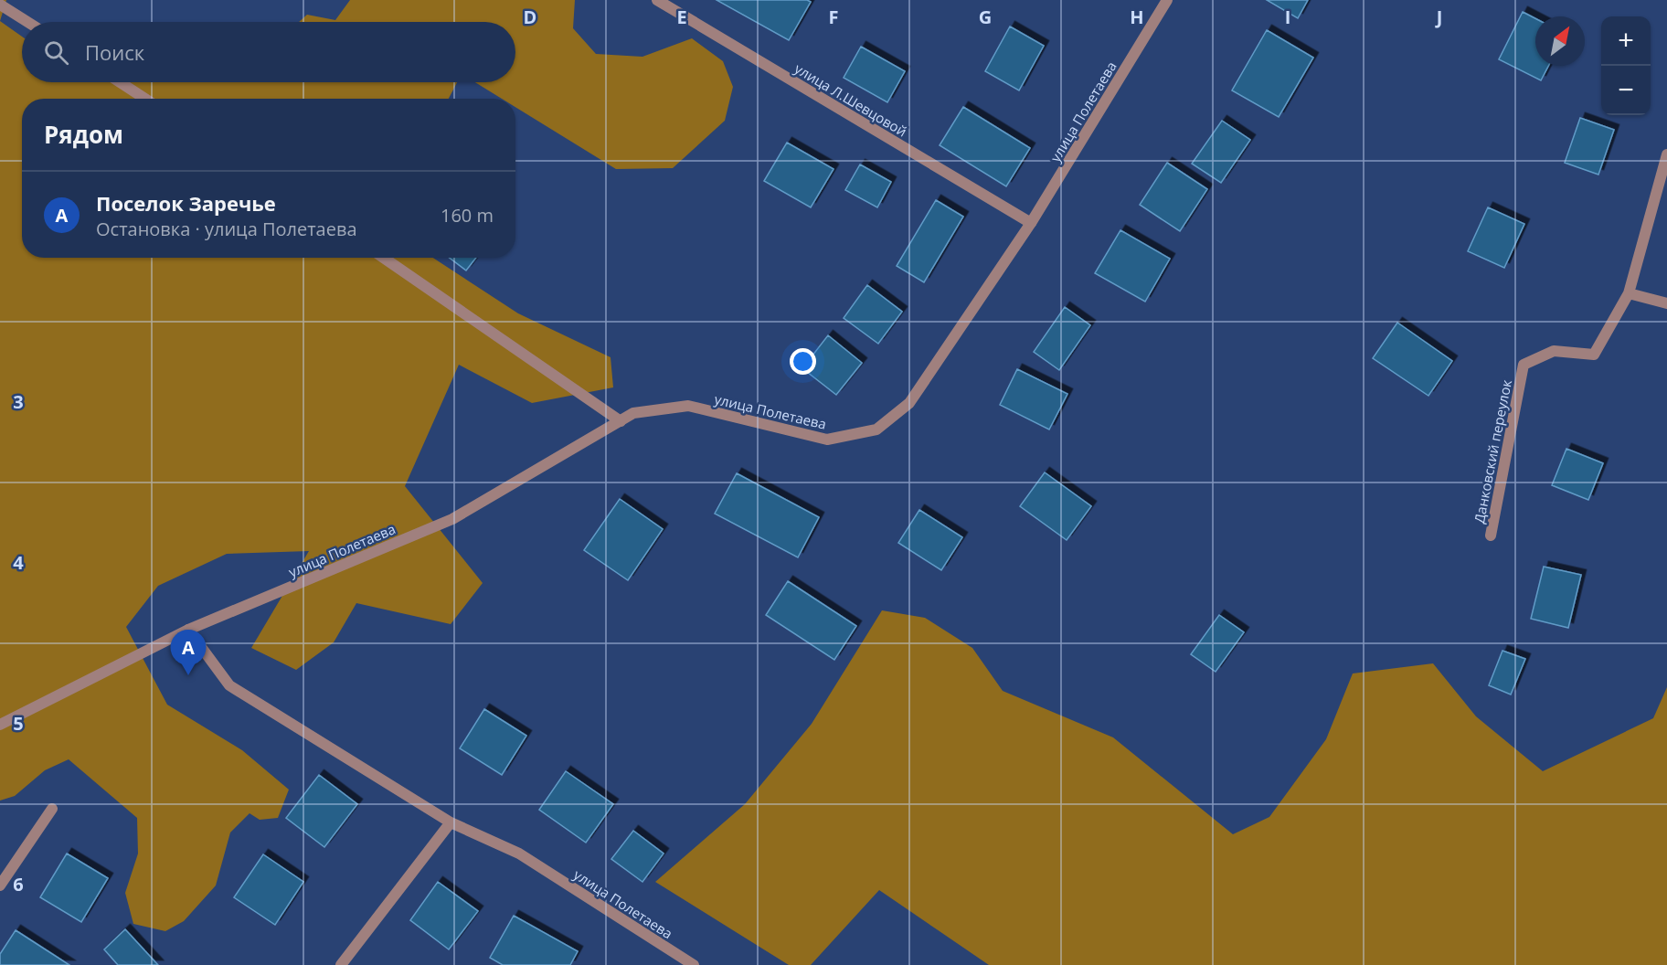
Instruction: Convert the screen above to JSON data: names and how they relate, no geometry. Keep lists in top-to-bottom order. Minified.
{"streets":{"street":["улица Л.Шевцовой","улица Полетаева","Данковский переулок"]},"crossings":[["улица Л.Шевцовой","улица Полетаева"]],"north":"top right","page":{"map_buttons":["+","−"],"search":"Поиск","heading":"Рядом","list":[{"mark":"A","name":"Поселок Заречье","note":"Остановка · улица Полетаева","value":"160 m"}],"pins":"A"},"grid":{"columns":["D","E","F","G","H","I","J"],"rows":["3","4","5","6"]}}
